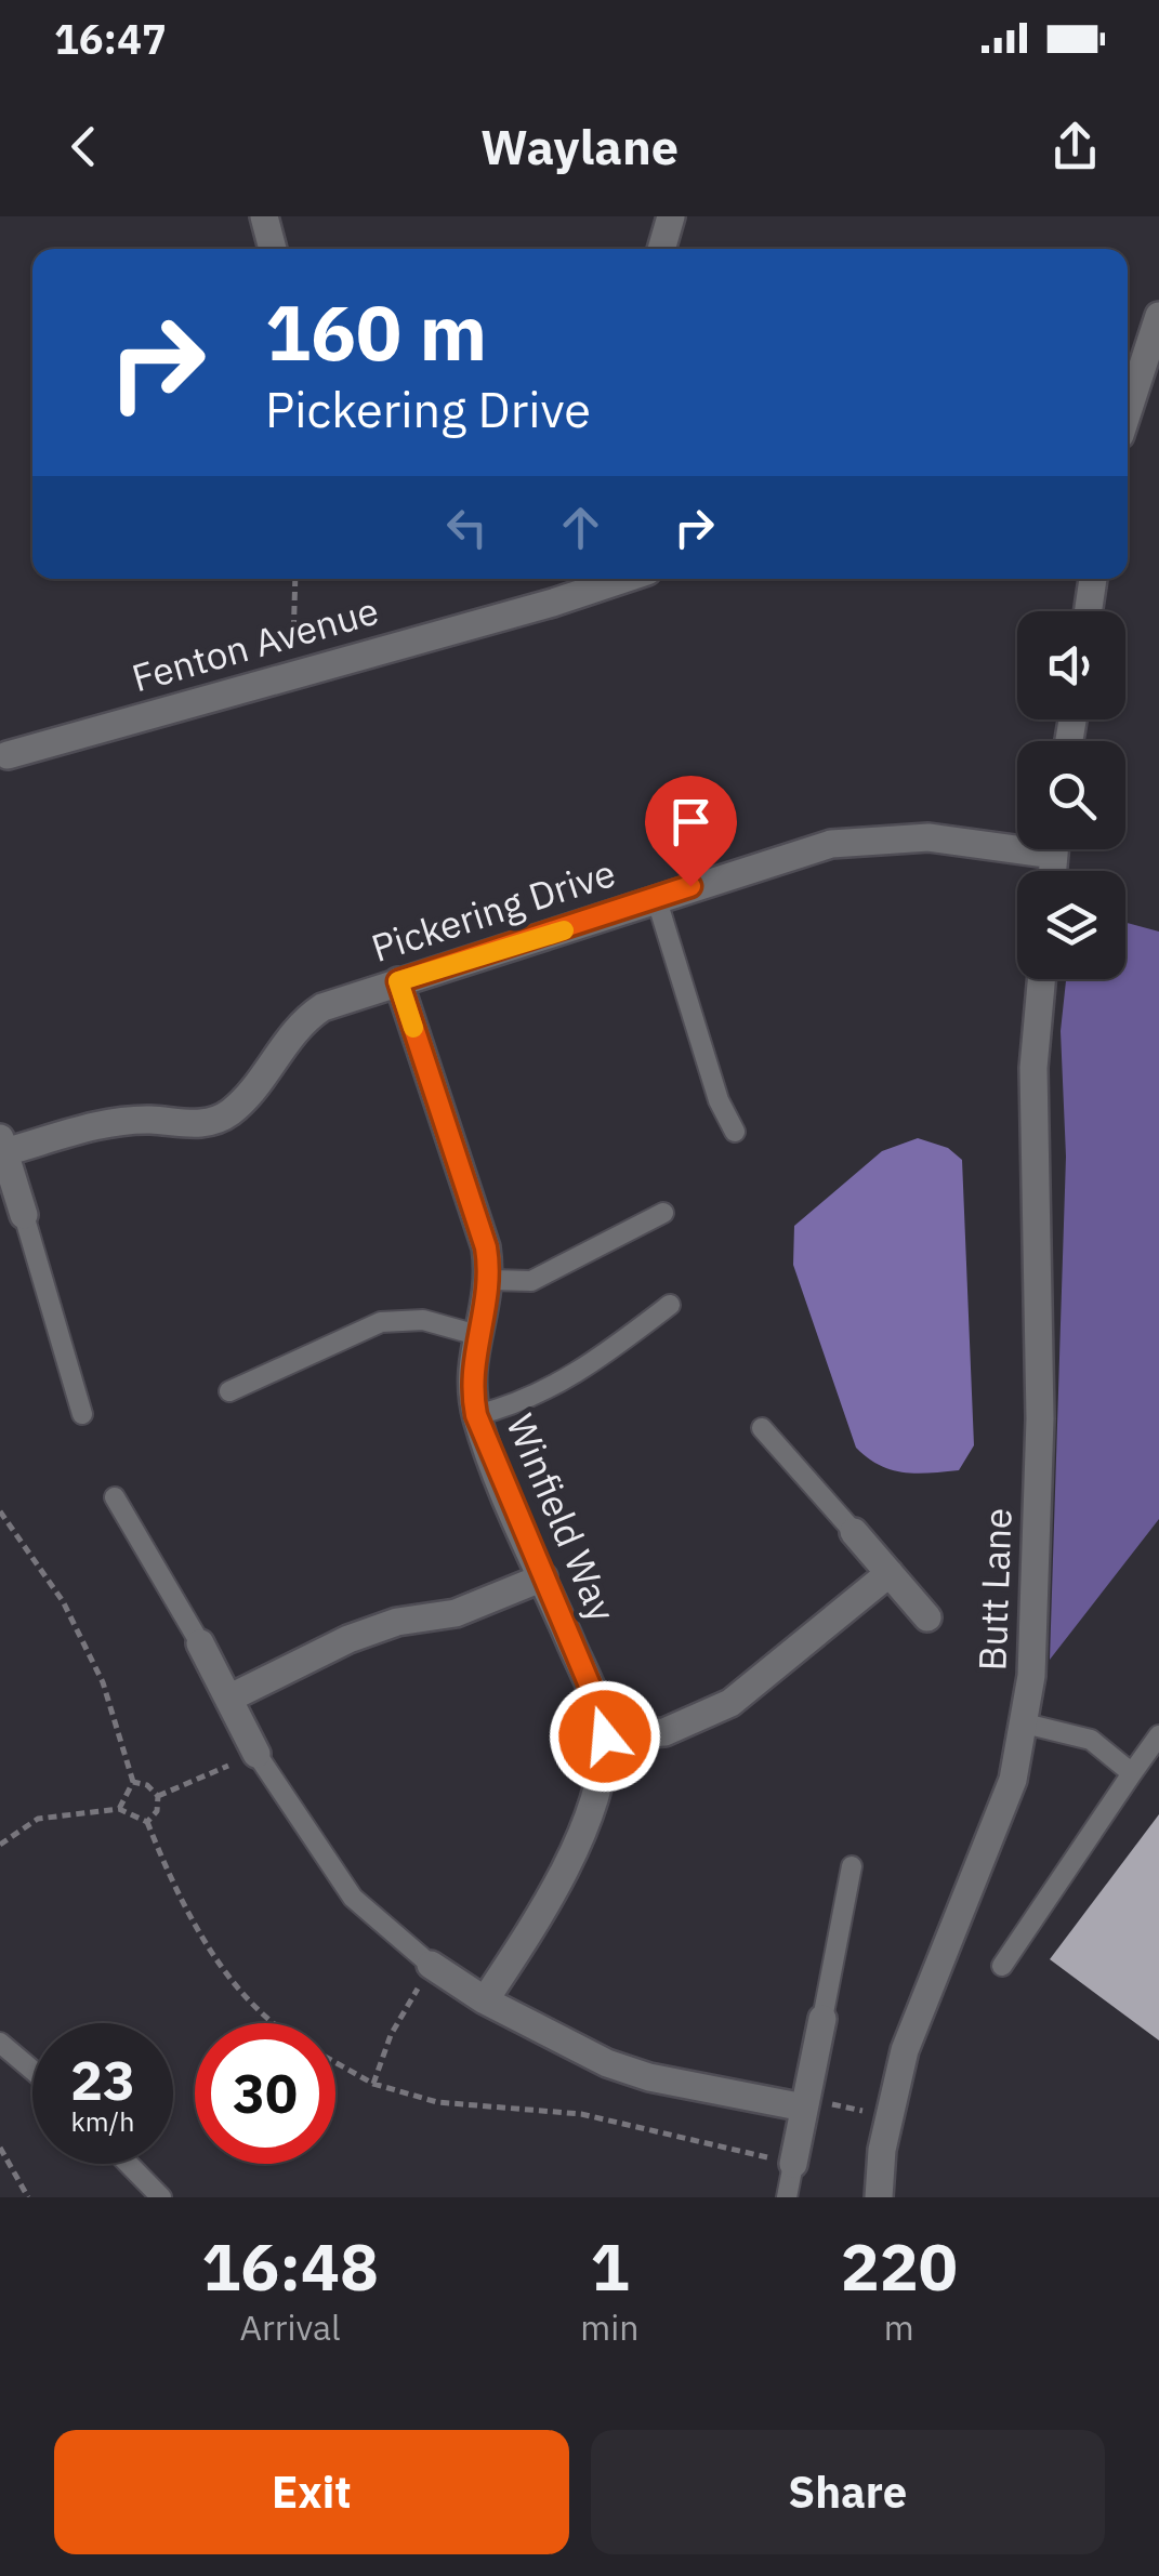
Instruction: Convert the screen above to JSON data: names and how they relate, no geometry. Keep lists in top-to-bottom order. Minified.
{"streets":{"street":["Fenton Avenue","Pickering Drive","Winfield Way","Butt Lane"]},"crossings":[["Pickering Drive","Winfield Way"]],"page":{"status":"16:47","header":"Waylane","turn":["160 m","Pickering Drive"],"speed":"23 km/h","limit":"30","eta":["16:48","Arrival","1","min","220","m"],"buttons":["Exit","Share"]}}
